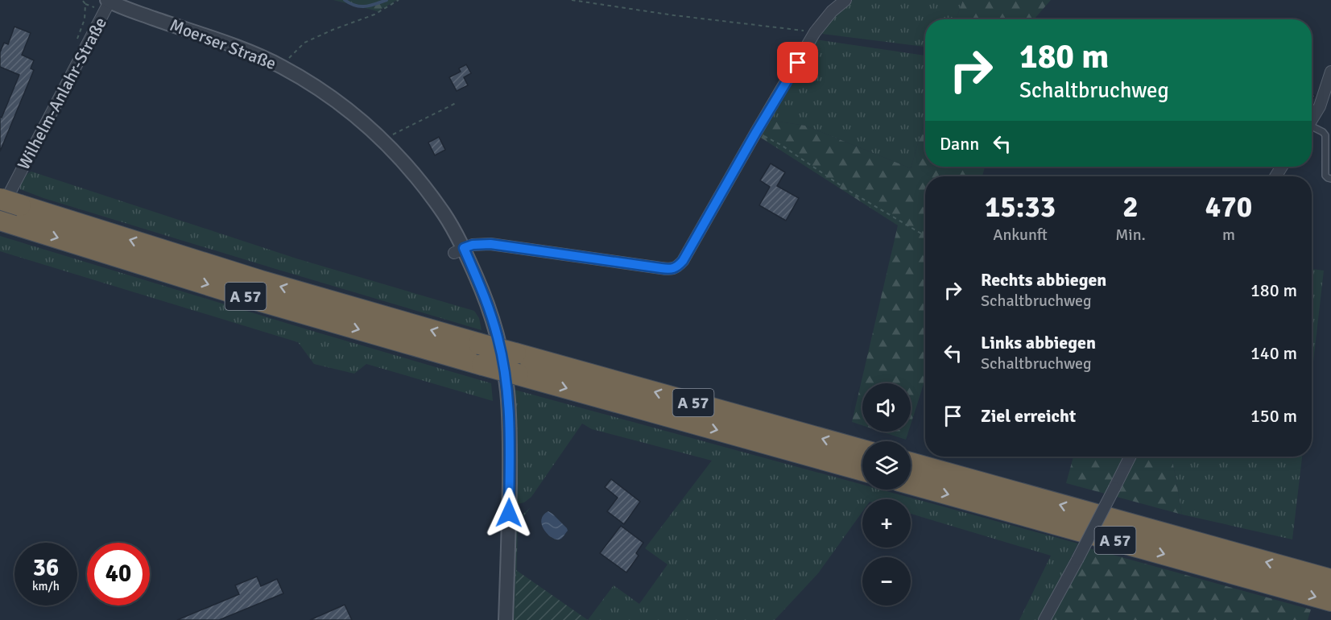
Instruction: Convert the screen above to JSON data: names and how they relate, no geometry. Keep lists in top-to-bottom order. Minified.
{"streets":{"highway":["A 57"],"street":["Moerser Straße","Wilhelm-Anlahr-Straße"]},"crossings":[["Moerser Straße","Wilhelm-Anlahr-Straße"],["Wilhelm-Anlahr-Straße","A 57"]],"page":{"turn":["180 m","Schaltbruchweg"],"then":"Dann","eta":["15:33","Ankunft","2","Min.","470","m"],"list":[{"name":"Rechts abbiegen","note":"Schaltbruchweg","value":"180 m"},{"name":"Links abbiegen","note":"Schaltbruchweg","value":"140 m"},{"name":"Ziel erreicht","value":"150 m"}],"map_buttons":["+","−"],"speed":"36 km/h","limit":"40"}}
